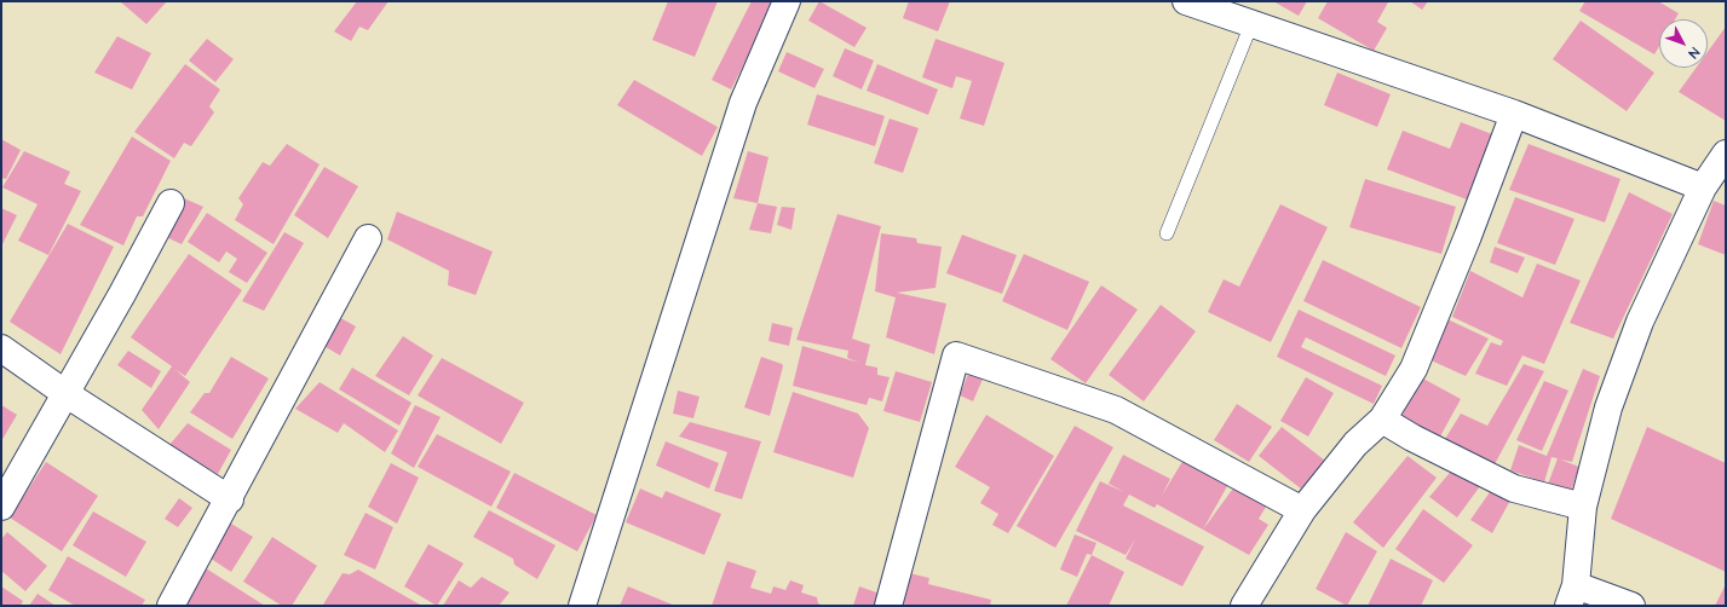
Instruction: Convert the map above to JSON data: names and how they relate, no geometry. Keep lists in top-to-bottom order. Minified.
{"north":"bottom right"}
